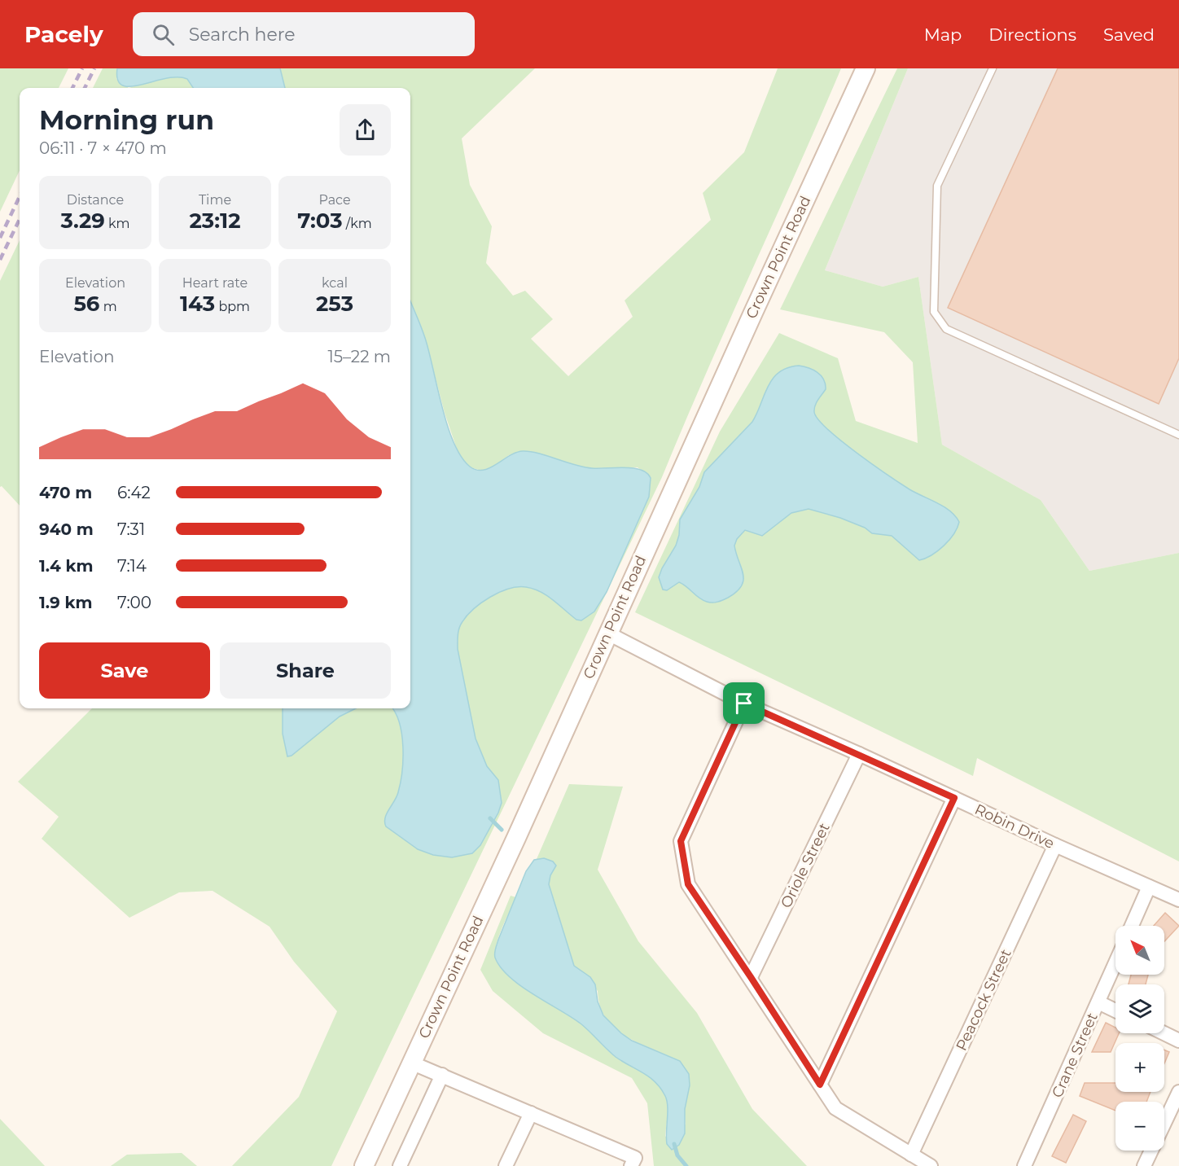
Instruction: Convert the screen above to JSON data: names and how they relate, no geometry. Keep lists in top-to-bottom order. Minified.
{"streets":{"main road":["Crown Point Road"],"street":["Robin Drive","Oriole Street","Peacock Street","Crane Street"]},"crossings":[["Crown Point Road","Robin Drive"],["Robin Drive","Oriole Street"],["Robin Drive","Peacock Street"]],"north":"top left","page":{"header":"Pacely","search":"Search here","nav":["Map","Directions","Saved"],"heading":["Morning run","06:11 · 7 × 470 m"],"stats":[["Distance","3.29 km"],["Time","23:12"],["Pace","7:03 /km"],["Elevation","56 m"],["Heart rate","143 bpm"],["kcal","253"]],"chart":["Elevation","15–22 m"],"list":[{"name":"470 m","note":"6:42"},{"name":"940 m","note":"7:31"},{"name":"1.4 km","note":"7:14"},{"name":"1.9 km","note":"7:00"}],"buttons":["Save","Share"],"map_buttons":["+","−"]}}
